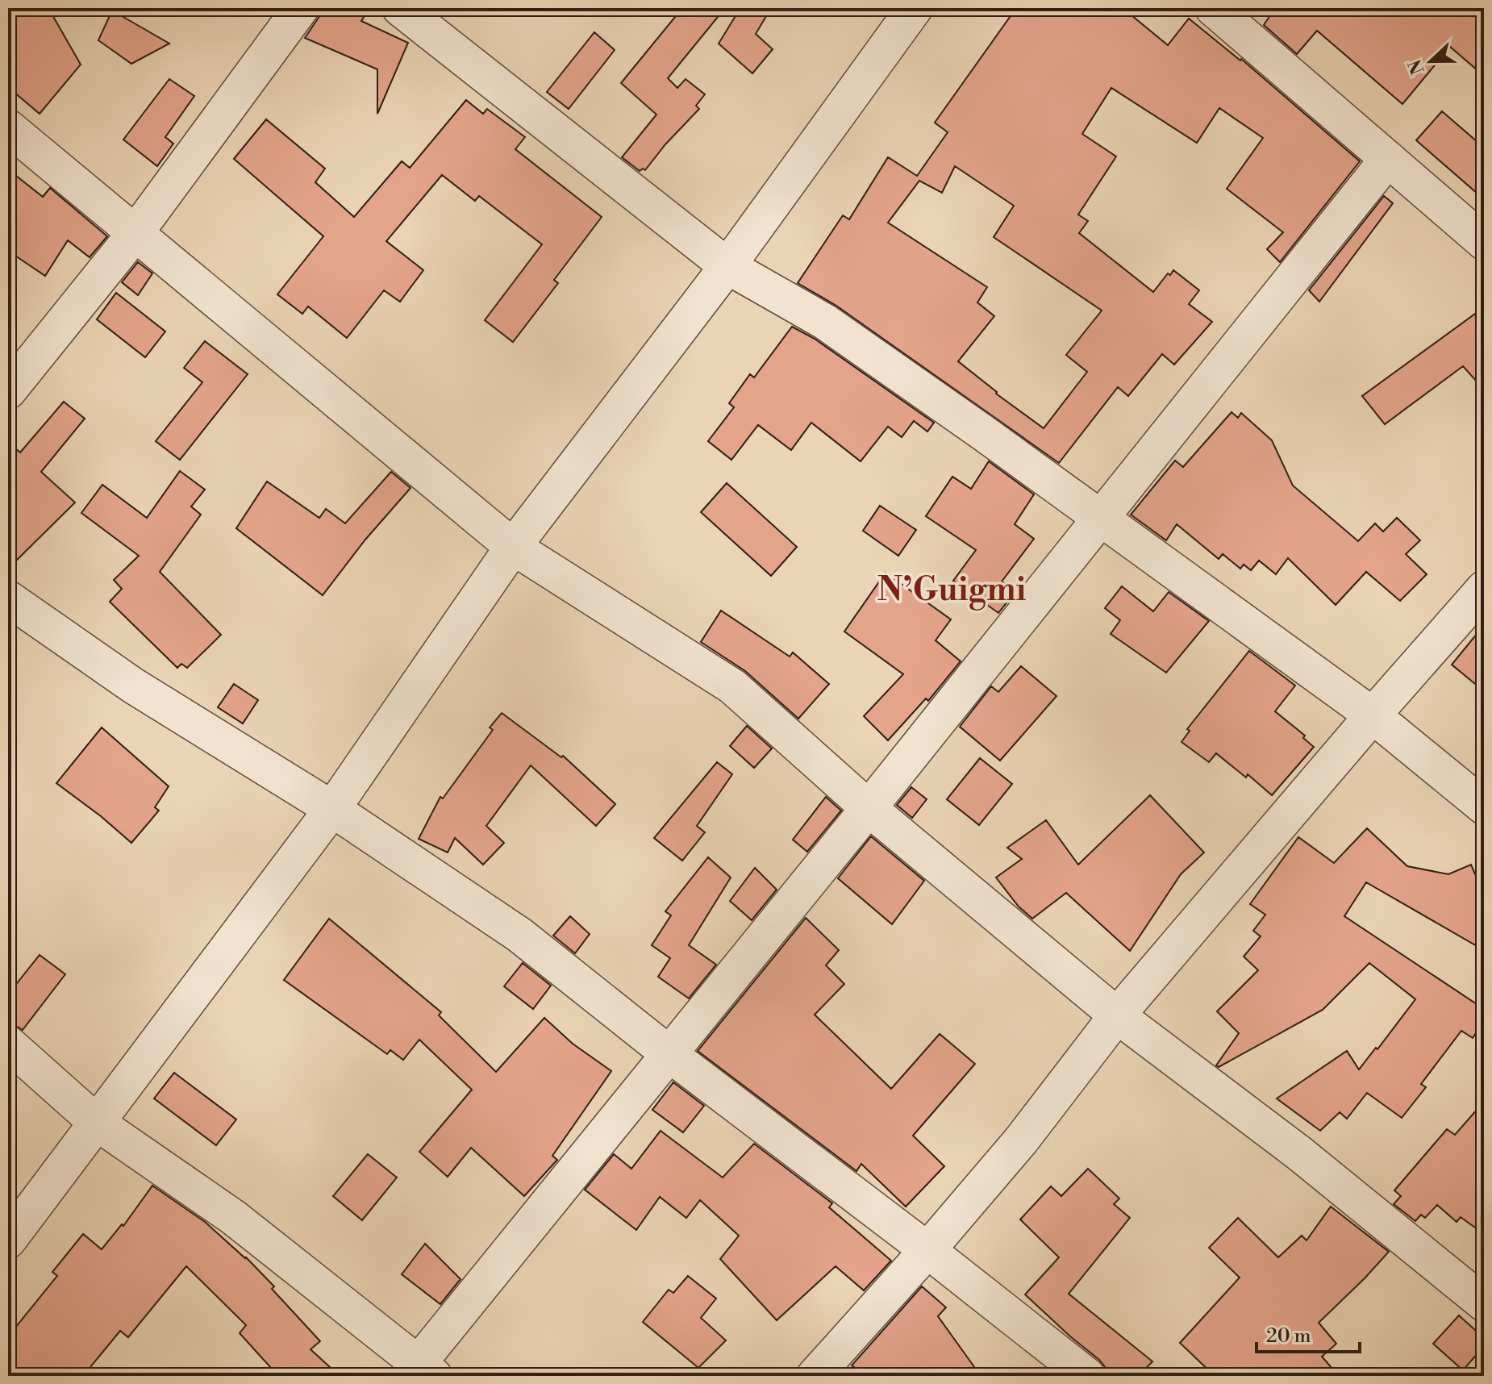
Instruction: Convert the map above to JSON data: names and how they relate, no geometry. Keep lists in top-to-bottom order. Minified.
{"districts":["N’Guigmi"],"scale_bar":"20 m","north":"left"}
